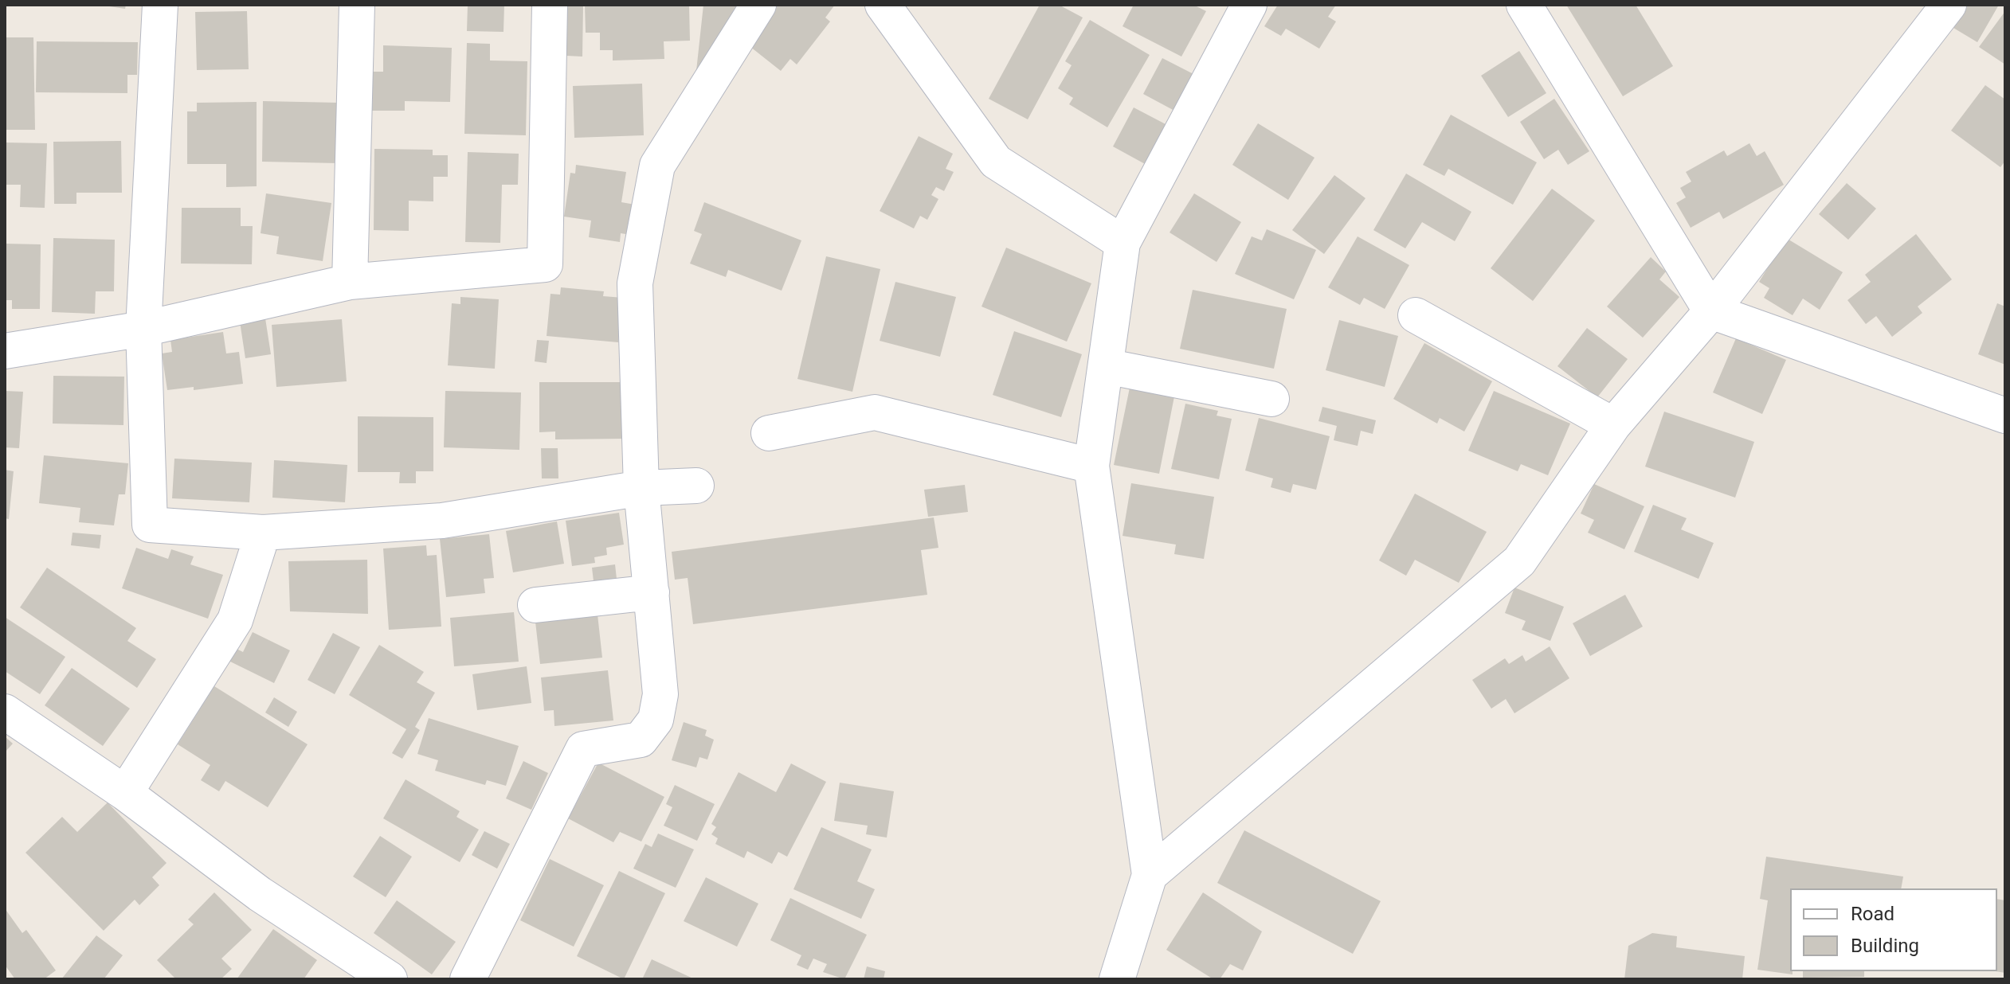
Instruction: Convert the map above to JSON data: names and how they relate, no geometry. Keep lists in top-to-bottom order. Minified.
{"legend":["Road","Building"]}
